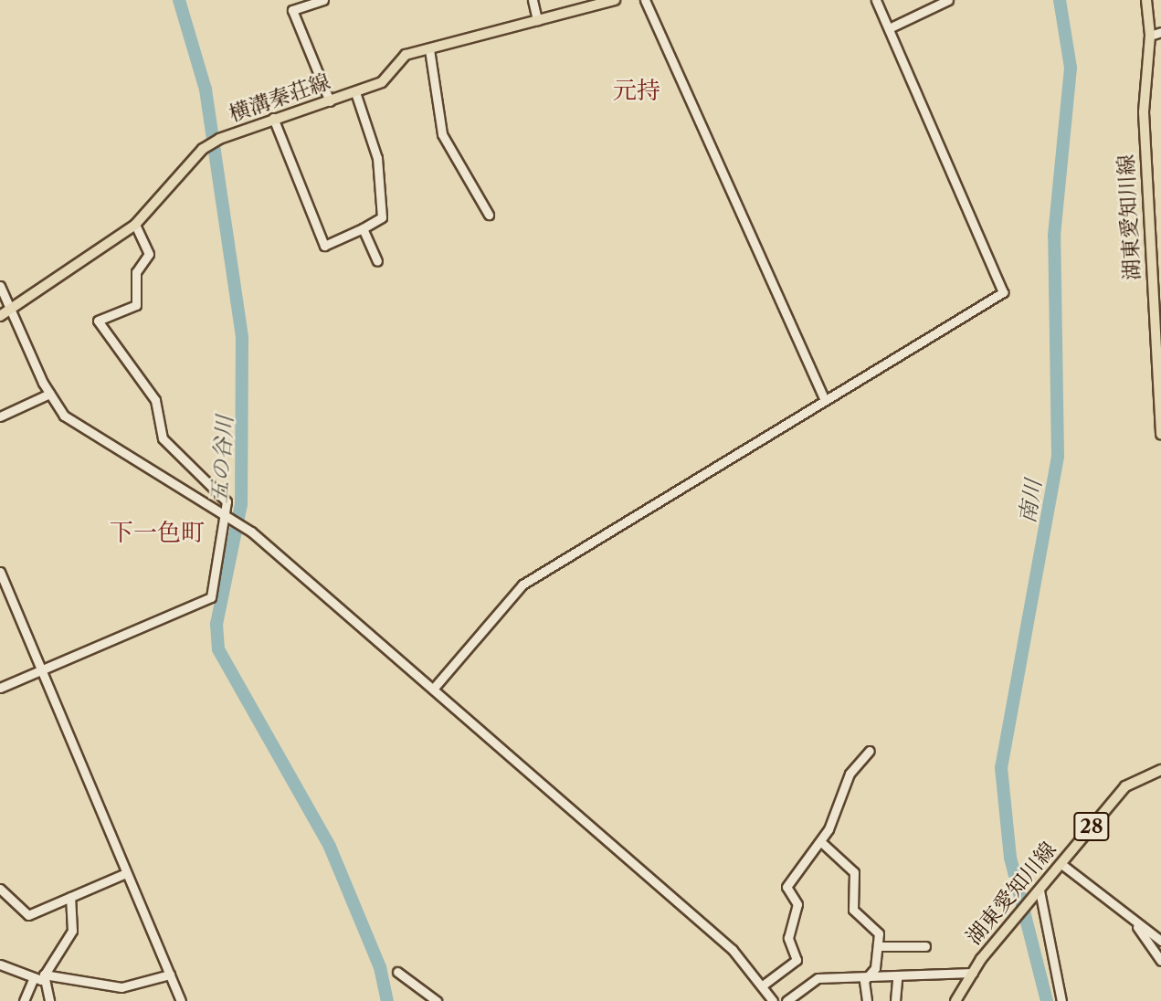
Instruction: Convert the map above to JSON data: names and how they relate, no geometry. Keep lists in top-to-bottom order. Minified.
{"streets":{"main road":["横溝秦荘線","湖東愛知川線","28"]},"districts":["元持","下一色町"],"water":["五の谷川","南川"]}
